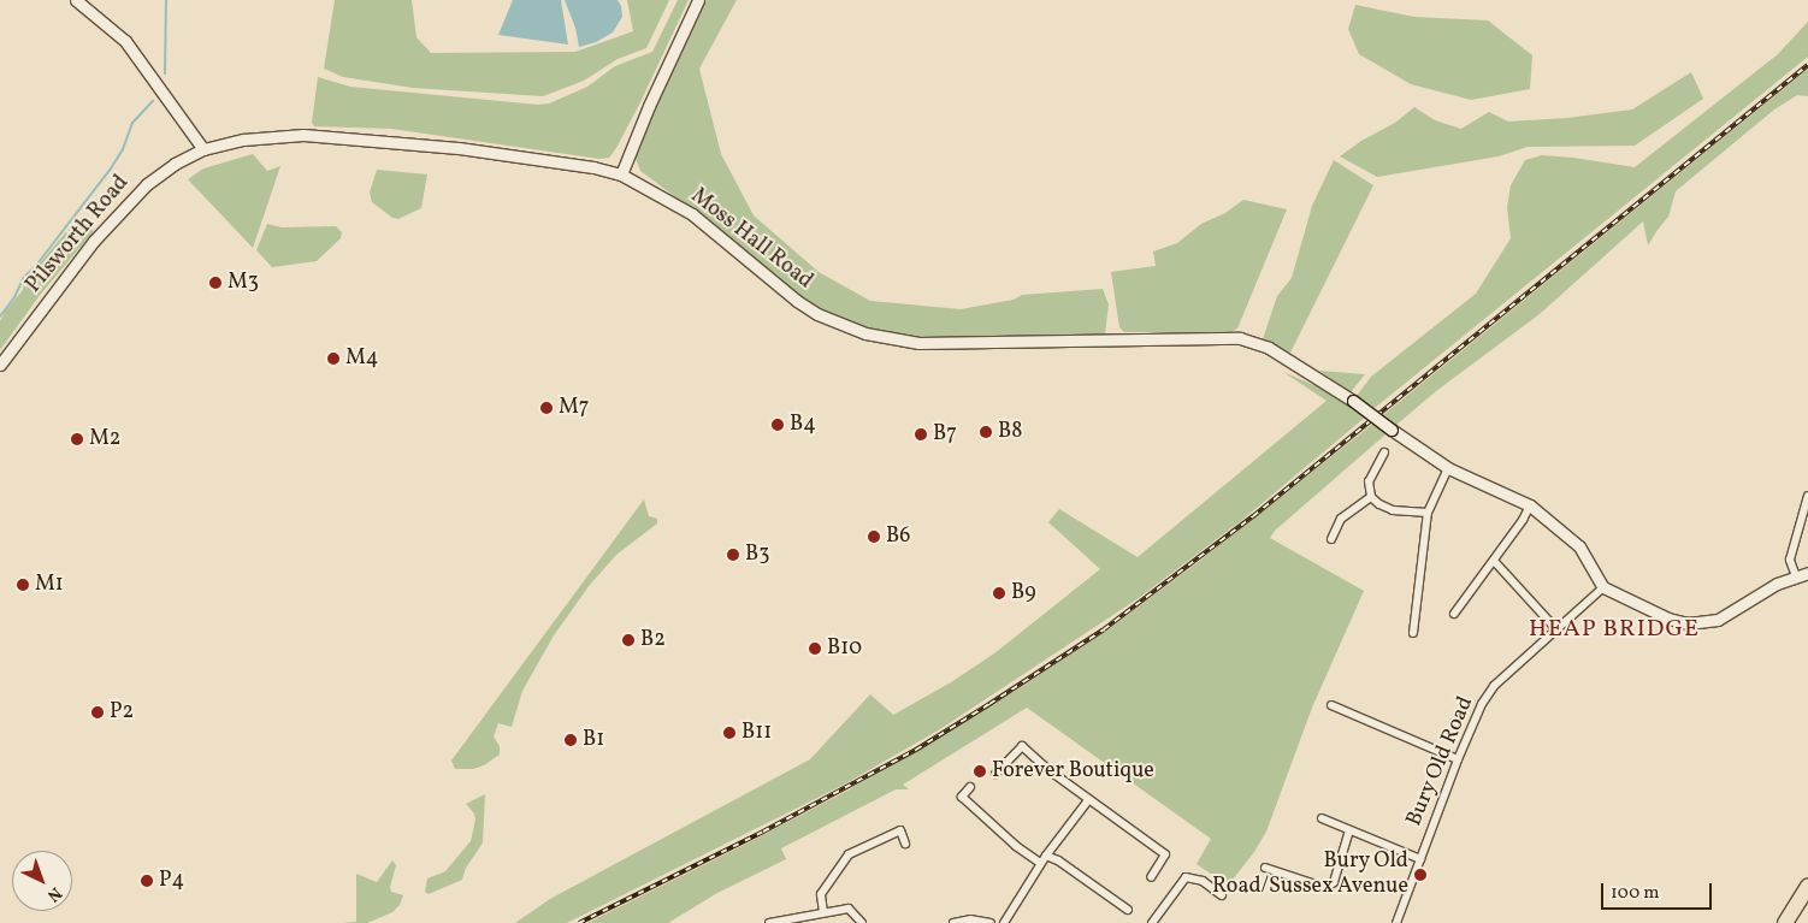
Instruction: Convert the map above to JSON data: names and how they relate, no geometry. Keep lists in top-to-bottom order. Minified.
{"streets":{"street":["Pilsworth Road","Moss Hall Road","Bury Old Road"]},"crossings":[["Pilsworth Road","Moss Hall Road"],["Moss Hall Road","Bury Old Road"]],"districts":["HEAP BRIDGE"],"places":["M3","M4","M7","B4","B8","B7","M2","B6","B3","M1","B9","B2","B10","P2","B11","B1","Forever Boutique","Bury Old Road/Sussex Avenue","P4"],"scale_bar":"100 m","north":"bottom right"}
